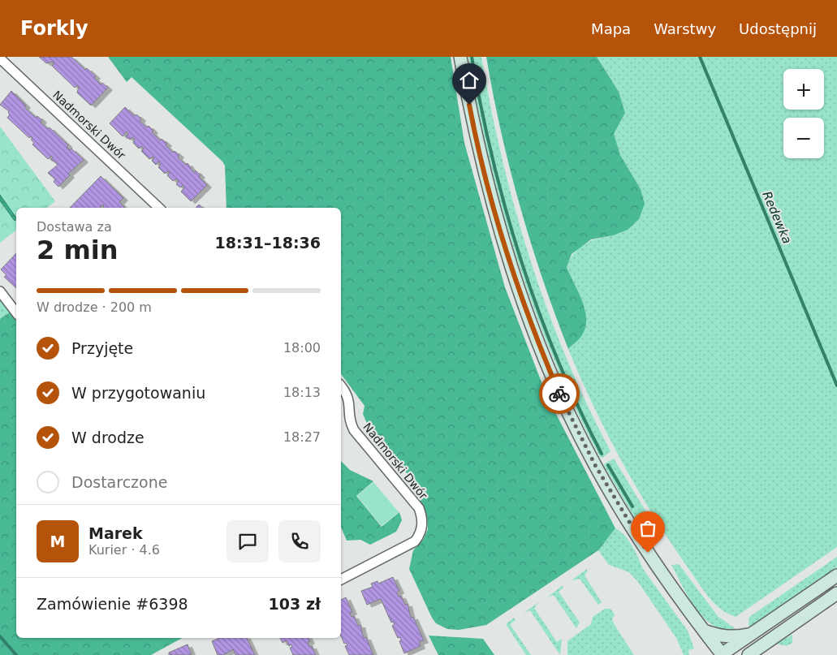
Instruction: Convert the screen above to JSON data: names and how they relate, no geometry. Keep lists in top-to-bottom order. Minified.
{"streets":{"street":["Nadmorski Dwór"]},"water":["Redewka"],"page":{"header":"Forkly","nav":["Mapa","Warstwy","Udostępnij"],"map_buttons":["+","−"],"heading":["2 min","Dostawa za","18:31–18:36"],"panel":["Marek","Kurier · 4.6","Zamówienie #6398","103 zł"],"bar":"W drodze · 200 m","list":[["Przyjęte","18:00"],["W przygotowaniu","18:13"],["W drodze","18:27"],"Dostarczone"],"round":"M"}}
